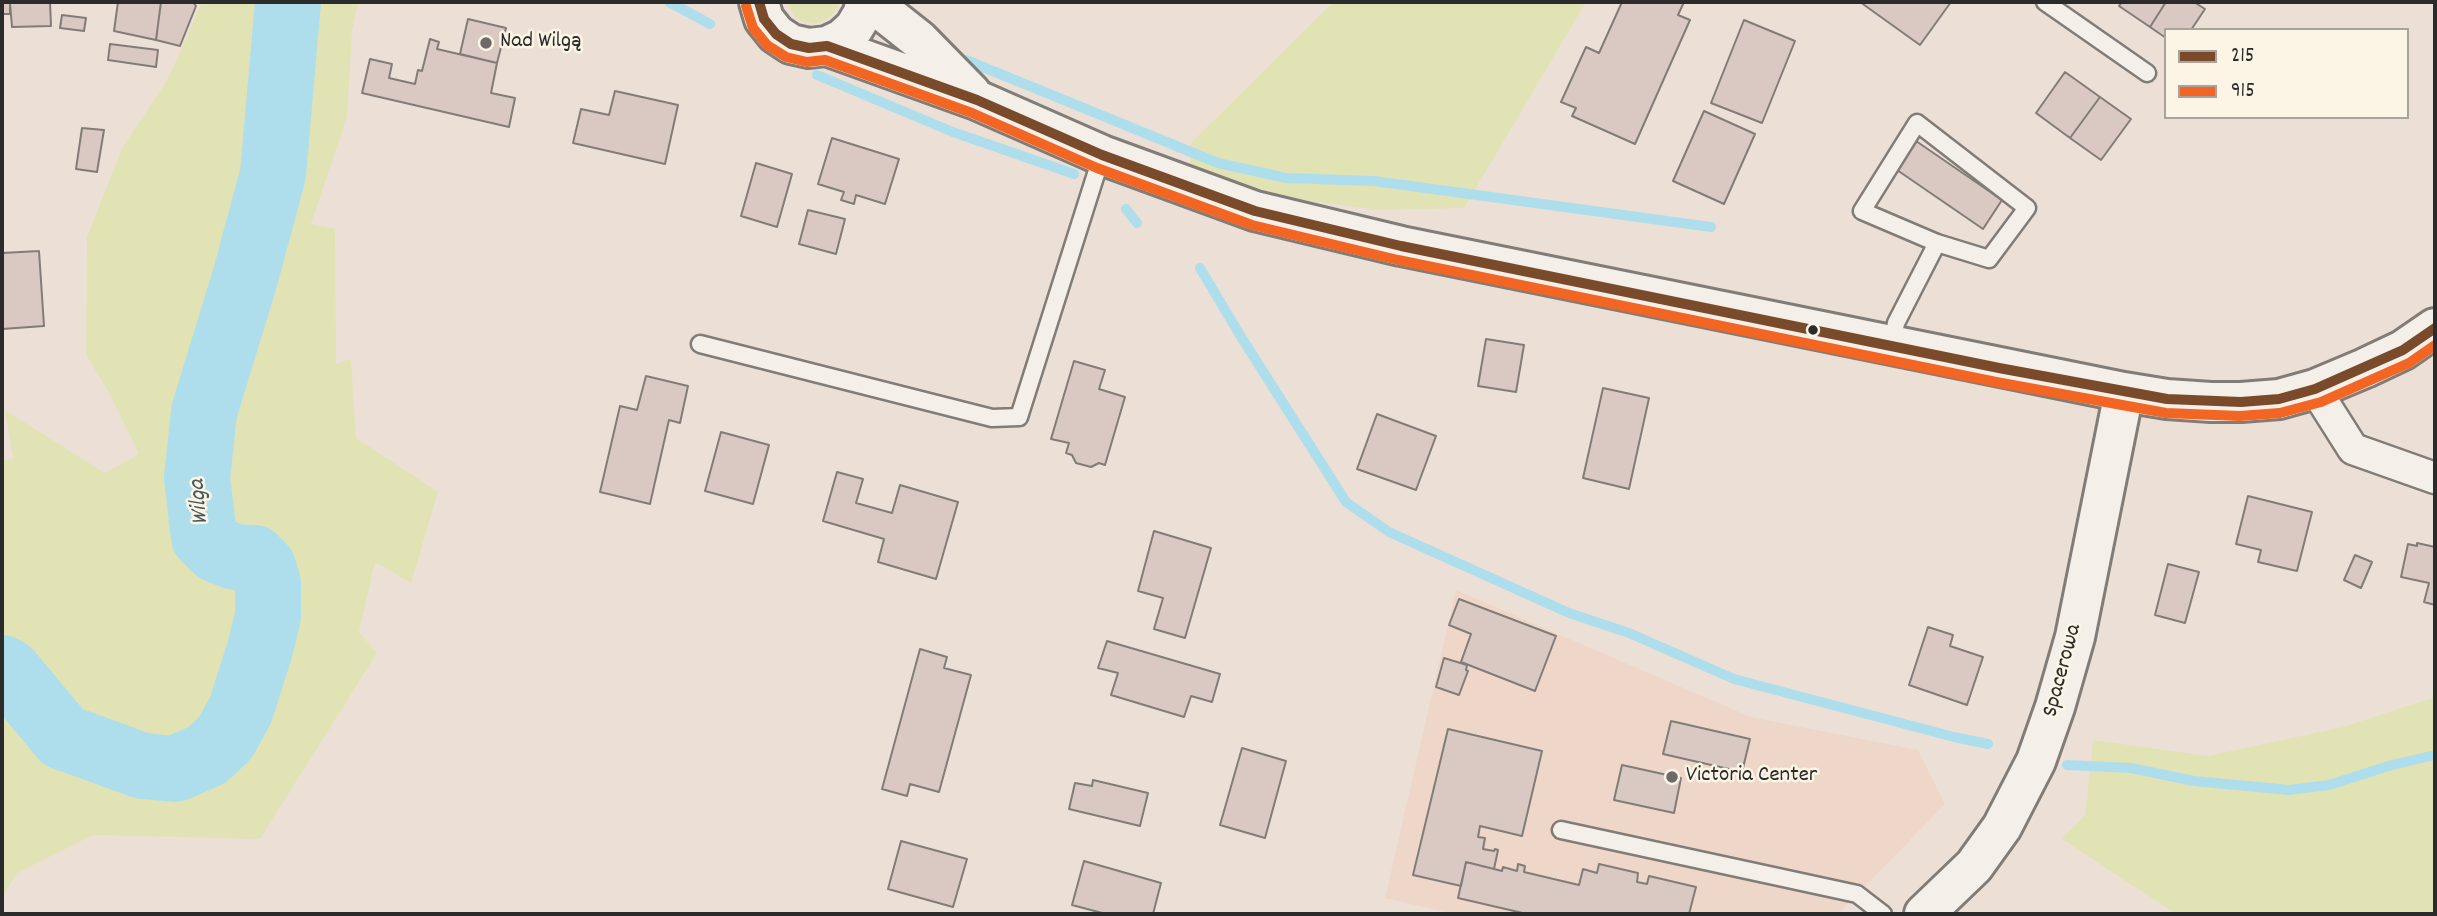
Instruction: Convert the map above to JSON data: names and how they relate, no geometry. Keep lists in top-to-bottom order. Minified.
{"streets":{"street":["Spacerowa"]},"water":["Wilga"],"places":["Nad Wilgą","Victoria Center"],"lines":["transit line 215","transit line 915"],"legend":["215","915"]}
